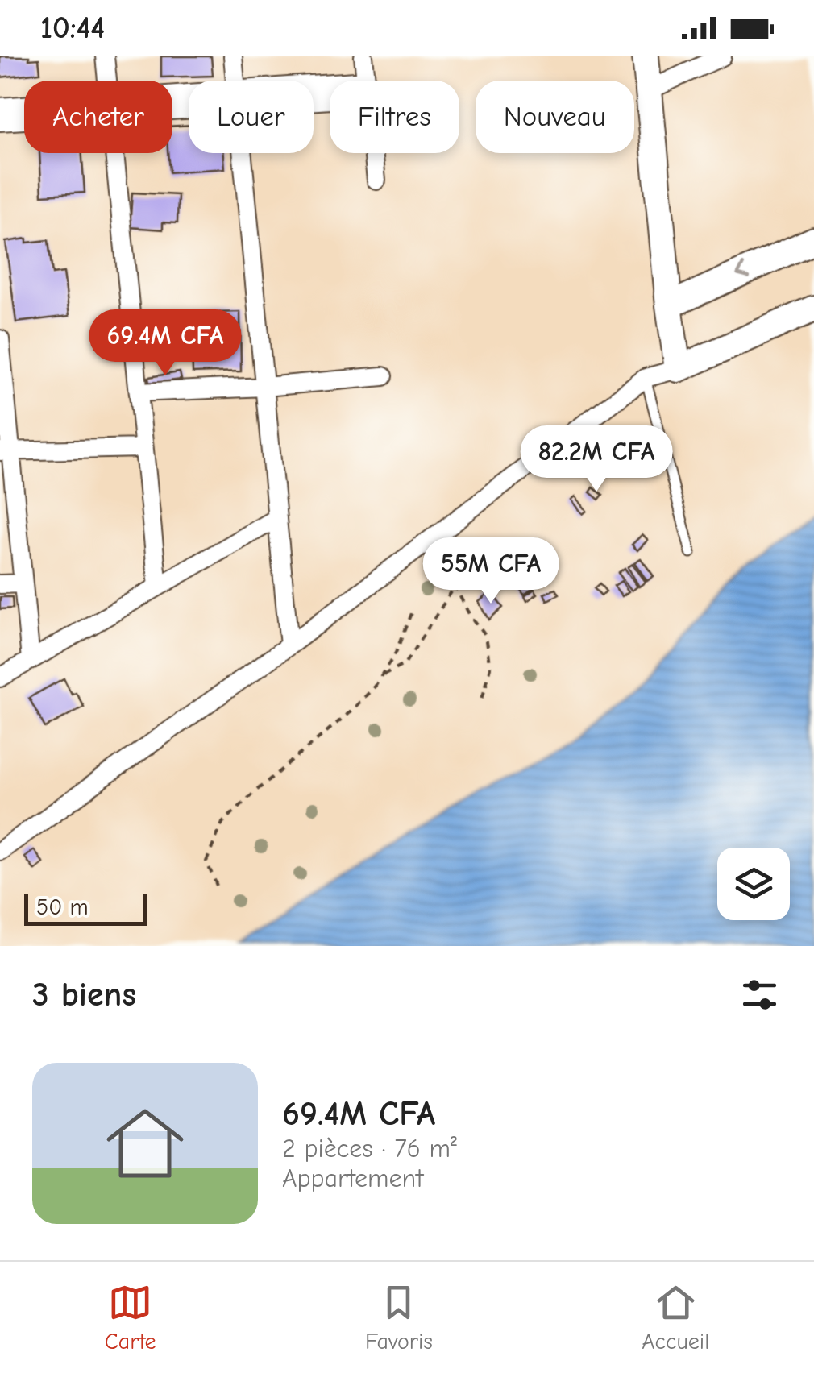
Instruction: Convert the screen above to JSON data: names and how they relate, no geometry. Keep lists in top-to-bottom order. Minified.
{"scale_bar":"50 m","page":{"status":"10:44","chip":["Acheter","Louer","Filtres","Nouveau"],"price":["69.4M CFA","82.2M CFA","55M CFA"],"scale":"50 m","heading":"3 biens","list":[{"name":"69.4M CFA","note":"2 pièces · 76 m² · Appartement"}],"tabs":["Carte","Favoris","Accueil"]}}
